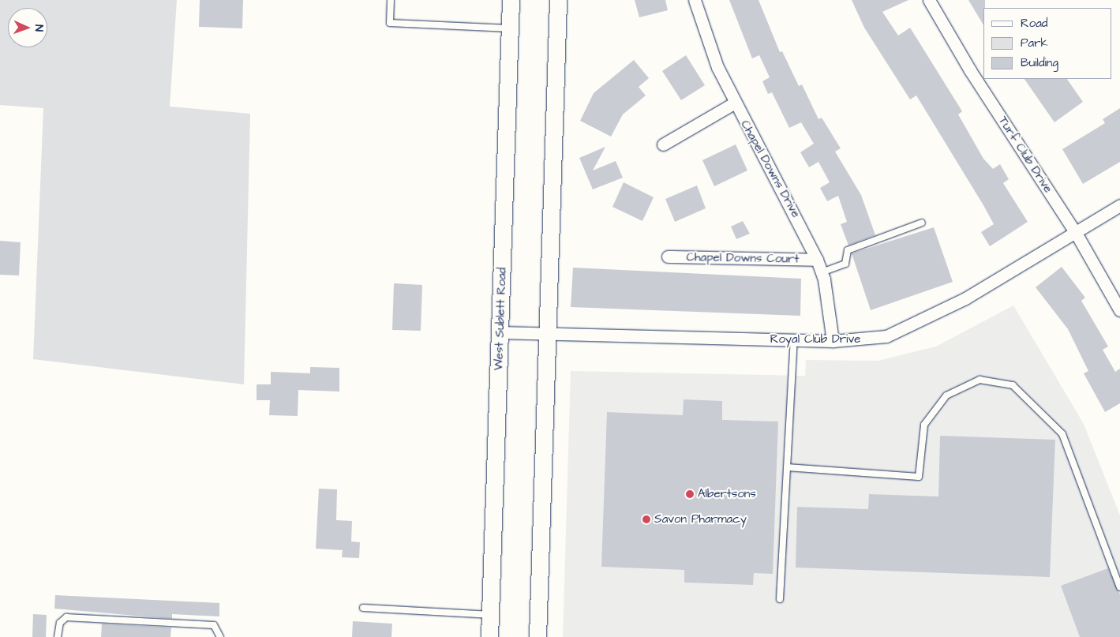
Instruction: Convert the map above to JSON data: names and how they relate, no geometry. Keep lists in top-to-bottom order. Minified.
{"streets":{"main road":["West Sublett Road"],"street":["Turf Club Drive","Chapel Downs Drive","Chapel Downs Court","Royal Club Drive"]},"crossings":[["Turf Club Drive","Royal Club Drive"],["Chapel Downs Drive","Chapel Downs Court"],["Chapel Downs Drive","Royal Club Drive"],["West Sublett Road","Royal Club Drive"]],"places":["Albertsons","Savon Pharmacy"],"legend":["Road","Park","Building"],"north":"right"}
